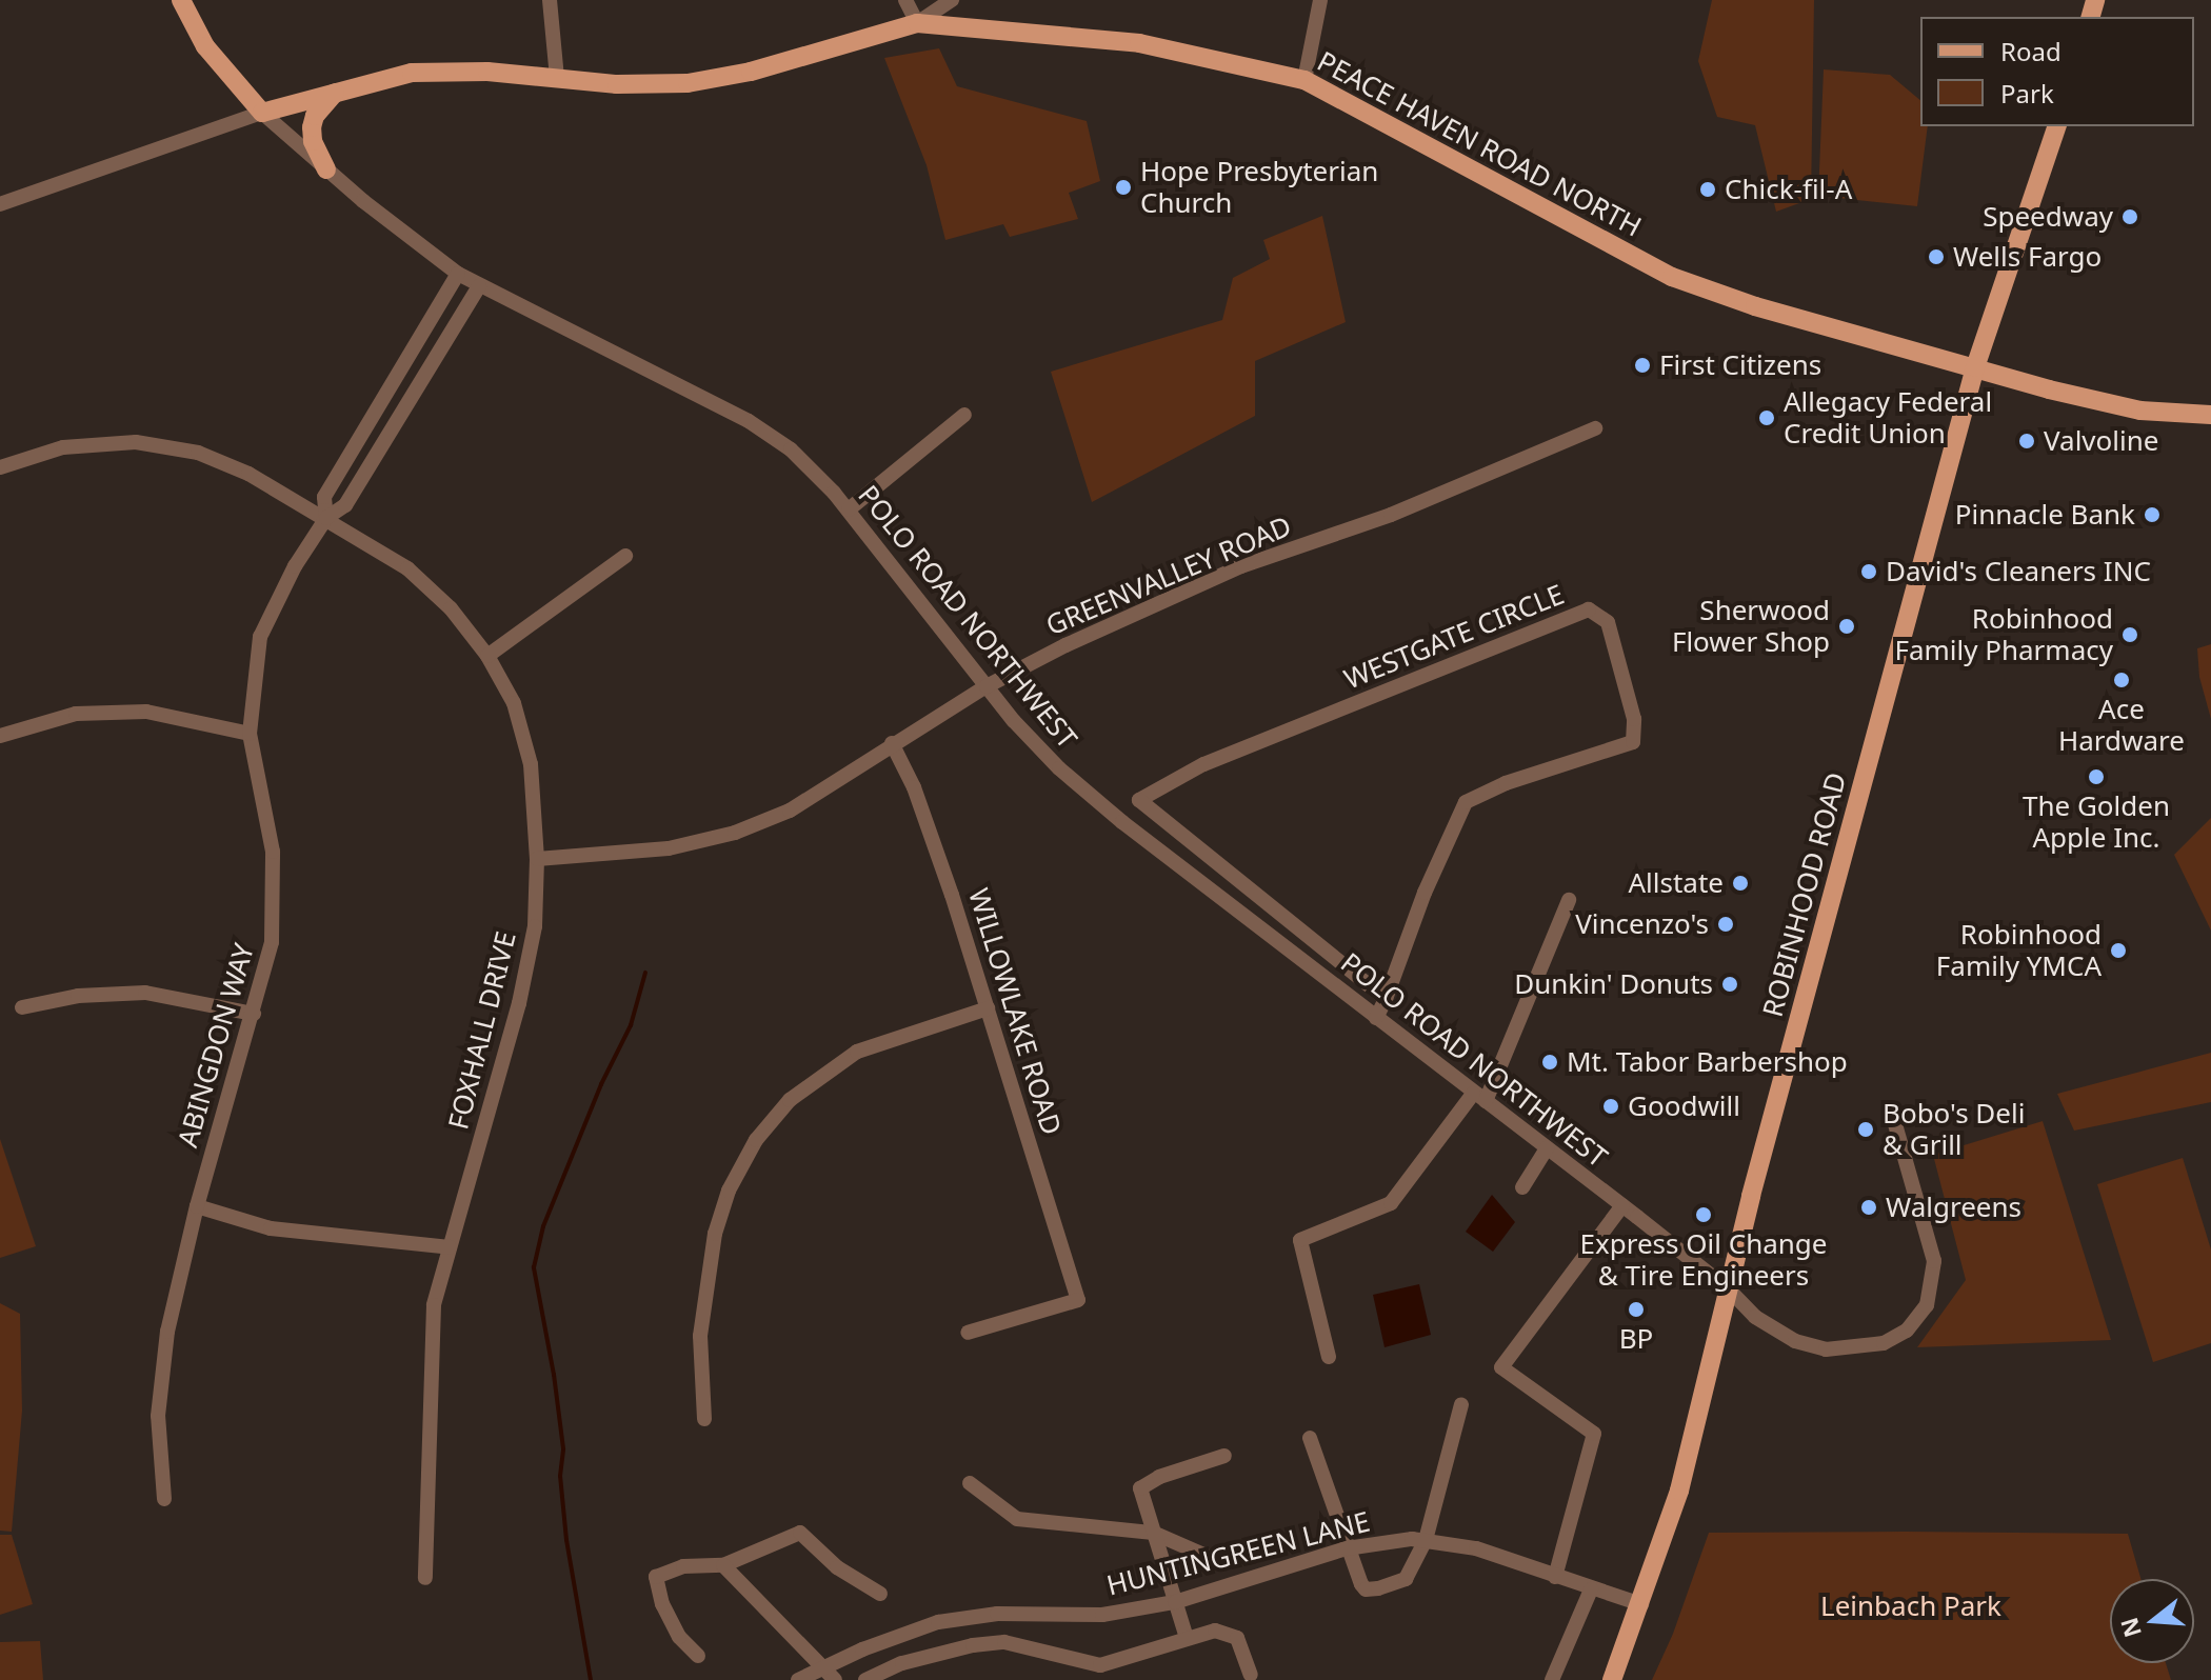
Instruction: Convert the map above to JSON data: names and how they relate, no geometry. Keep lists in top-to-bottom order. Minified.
{"streets":{"main road":["PEACE HAVEN ROAD NORTH","ROBINHOOD ROAD"],"street":["GREENVALLEY ROAD","POLO ROAD NORTHWEST","WESTGATE CIRCLE","WILLOWLAKE ROAD","FOXHALL DRIVE","ABINGDON WAY","HUNTINGREEN LANE"]},"crossings":[["PEACE HAVEN ROAD NORTH","POLO ROAD NORTHWEST"],["PEACE HAVEN ROAD NORTH","ROBINHOOD ROAD"],["GREENVALLEY ROAD","POLO ROAD NORTHWEST"],["GREENVALLEY ROAD","WILLOWLAKE ROAD"],["GREENVALLEY ROAD","FOXHALL DRIVE"],["POLO ROAD NORTHWEST","WESTGATE CIRCLE"],["POLO ROAD NORTHWEST","ROBINHOOD ROAD"],["POLO ROAD NORTHWEST","ABINGDON WAY"],["ROBINHOOD ROAD","HUNTINGREEN LANE"],["FOXHALL DRIVE","ABINGDON WAY"]],"parks":["Leinbach Park"],"places":["Hope Presbyterian Church","Chick-fil-A","Speedway","Wells Fargo","First Citizens","Allegacy Federal Credit Union","Valvoline","Pinnacle Bank","David's Cleaners INC","Sherwood Flower Shop","Robinhood Family Pharmacy","Ace Hardware","The Golden Apple Inc.","Allstate","Vincenzo's","Robinhood Family YMCA","Dunkin' Donuts","Mt. Tabor Barbershop","Goodwill","Bobo's Deli & Grill","Walgreens","Express Oil Change & Tire Engineers","BP"],"legend":["Road","Park"],"north":"left"}
